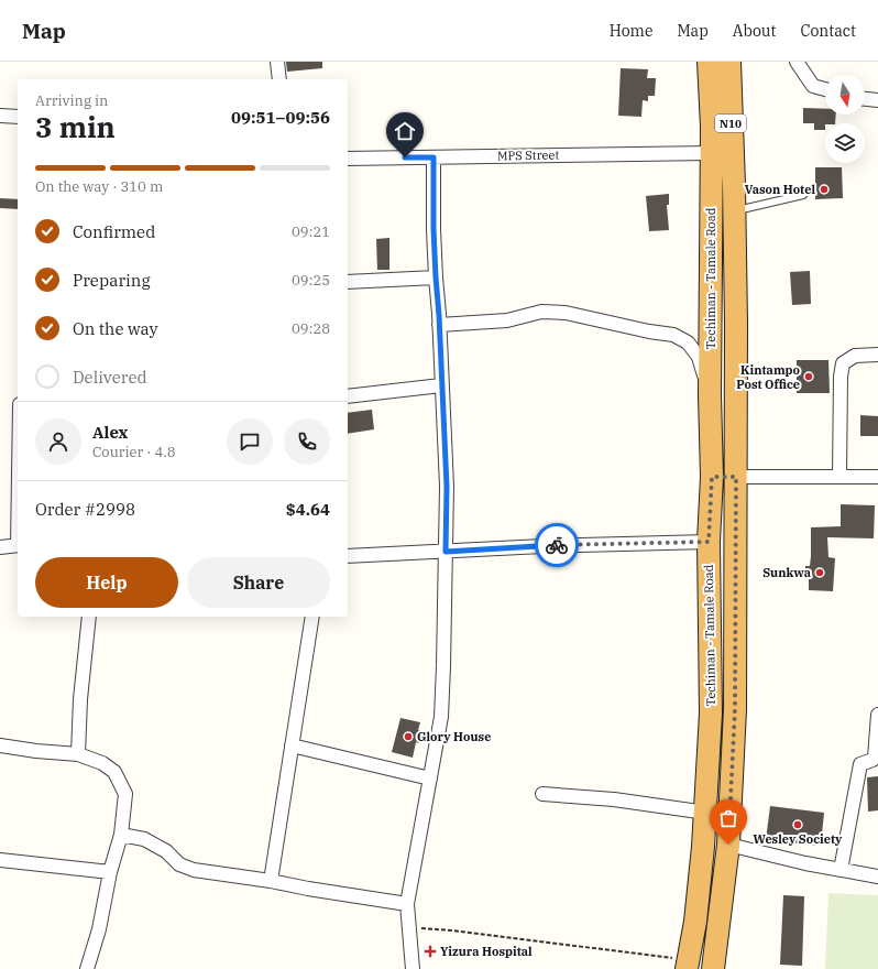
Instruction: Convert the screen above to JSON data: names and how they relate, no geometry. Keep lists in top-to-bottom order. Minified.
{"streets":{"highway":["N10","Techiman - Tamale Road"],"street":["MPS Street"]},"crossings":[["MPS Street","Techiman - Tamale Road"]],"places":{"other":["Vason Hotel","Kintampo Post Office","Sunkwa","Glory House","Wesley Society"],"health":["Yizura Hospital"]},"north":"bottom","page":{"header":"Map","nav":["Home","Map","About","Contact"],"heading":["3 min","Arriving in","09:51–09:56"],"panel":["Alex","Courier · 4.8","Order #2998","$4.64"],"bar":"On the way · 310 m","list":[["Confirmed","09:21"],["Preparing","09:25"],["On the way","09:28"],"Delivered"],"buttons":["Help","Share"]}}
